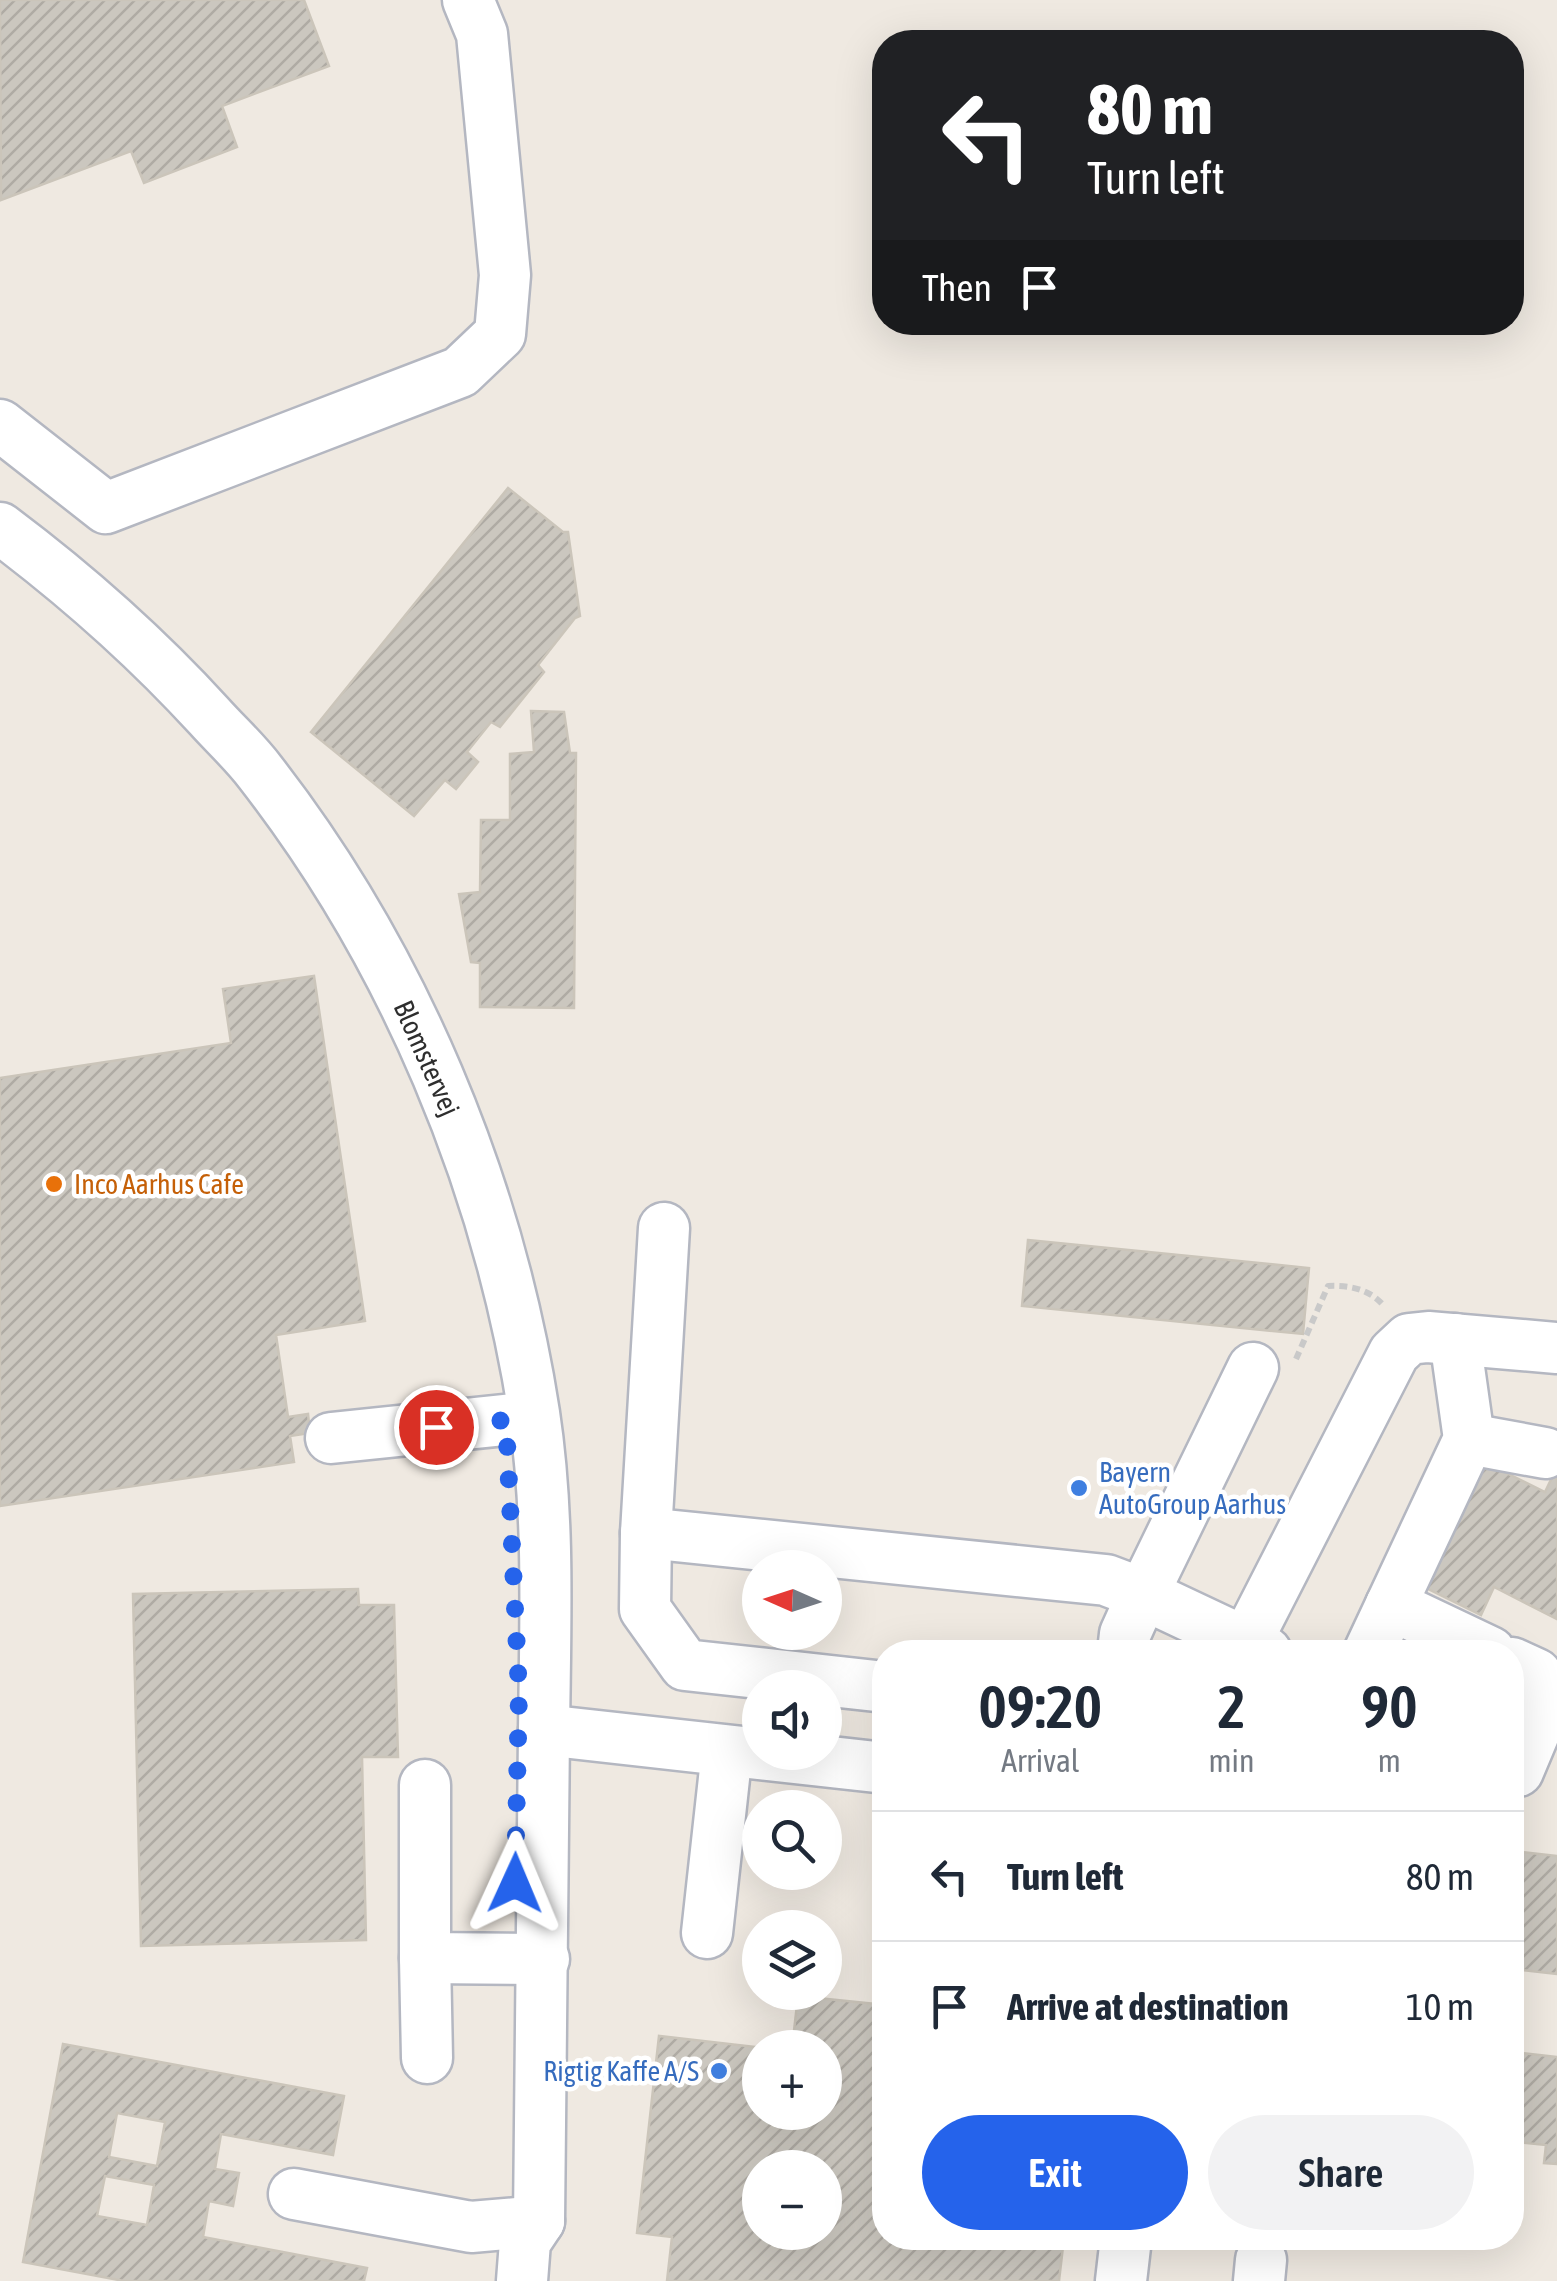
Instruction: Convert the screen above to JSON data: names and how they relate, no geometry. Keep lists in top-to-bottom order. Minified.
{"streets":{"street":["Blomstervej"]},"places":["Inco Aarhus Cafe","Bayern AutoGroup Aarhus","Rigtig Kaffe A/S"],"north":"left","page":{"turn":["80 m","Turn left"],"then":"Then","map_buttons":["+","−"],"eta":["09:20","Arrival","2","min","90","m"],"list":[{"name":"Turn left","value":"80 m"},{"name":"Arrive at destination","value":"10 m"}],"buttons":["Exit","Share"]}}
